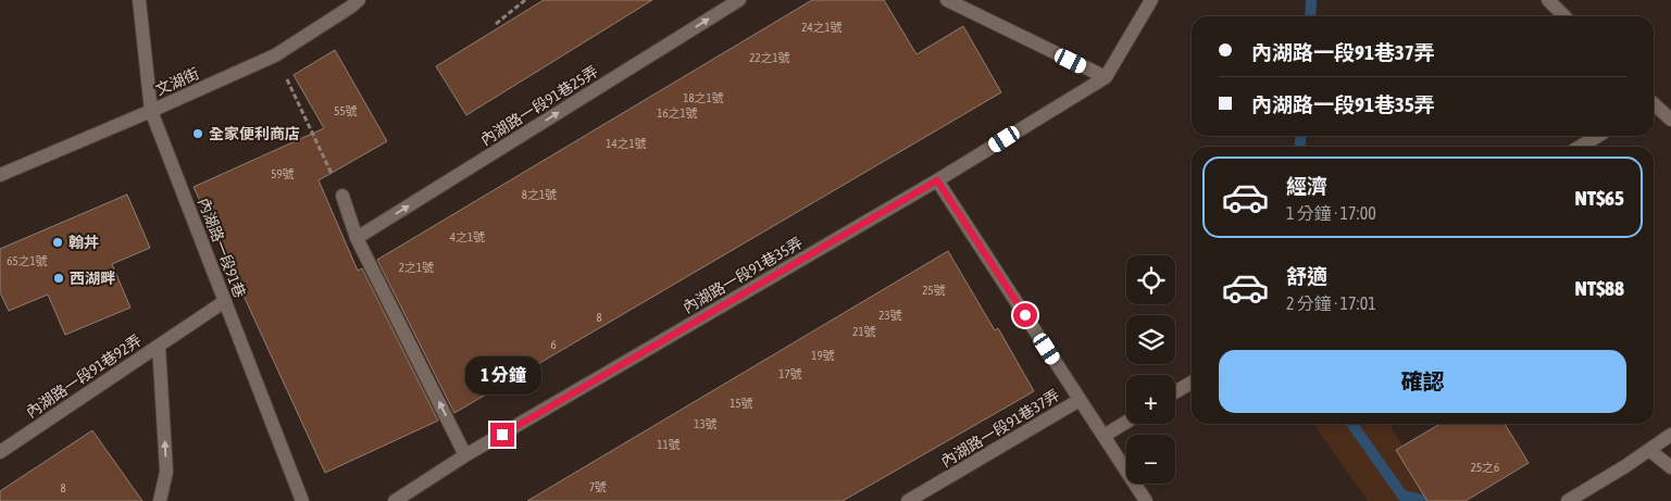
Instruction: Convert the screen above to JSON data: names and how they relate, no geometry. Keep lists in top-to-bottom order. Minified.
{"streets":{"street":["文湖街","內湖路一段91巷25弄","內湖路一段91巷","內湖路一段91巷35弄","內湖路一段91巷92弄","內湖路一段91巷37弄"]},"crossings":[["文湖街","內湖路一段91巷"],["內湖路一段91巷","內湖路一段91巷92弄"],["內湖路一段91巷35弄","內湖路一段91巷37弄"]],"one_way":["內湖路一段91巷25弄","內湖路一段91巷92弄"],"places":["全家便利商店","翰丼","西湖畔"],"house_numbers":["24之1號","22之1號","18之1號","55號","16之1號","14之1號","59號","8之1號","4之1號","65之1號","2之1號","25號","23號","8","21號","6","19號","17號","15號","13號","11號","25之6","7號","8"],"page":{"banner":["內湖路一段91巷37弄","內湖路一段91巷35弄"],"list":[{"name":"經濟","note":"1 分鐘 · 17:00","value":"NT$65"},{"name":"舒適","note":"2 分鐘 · 17:01","value":"NT$88"}],"map_buttons":["+","−"],"buttons":"確認","bubble":"1 分鐘"}}
